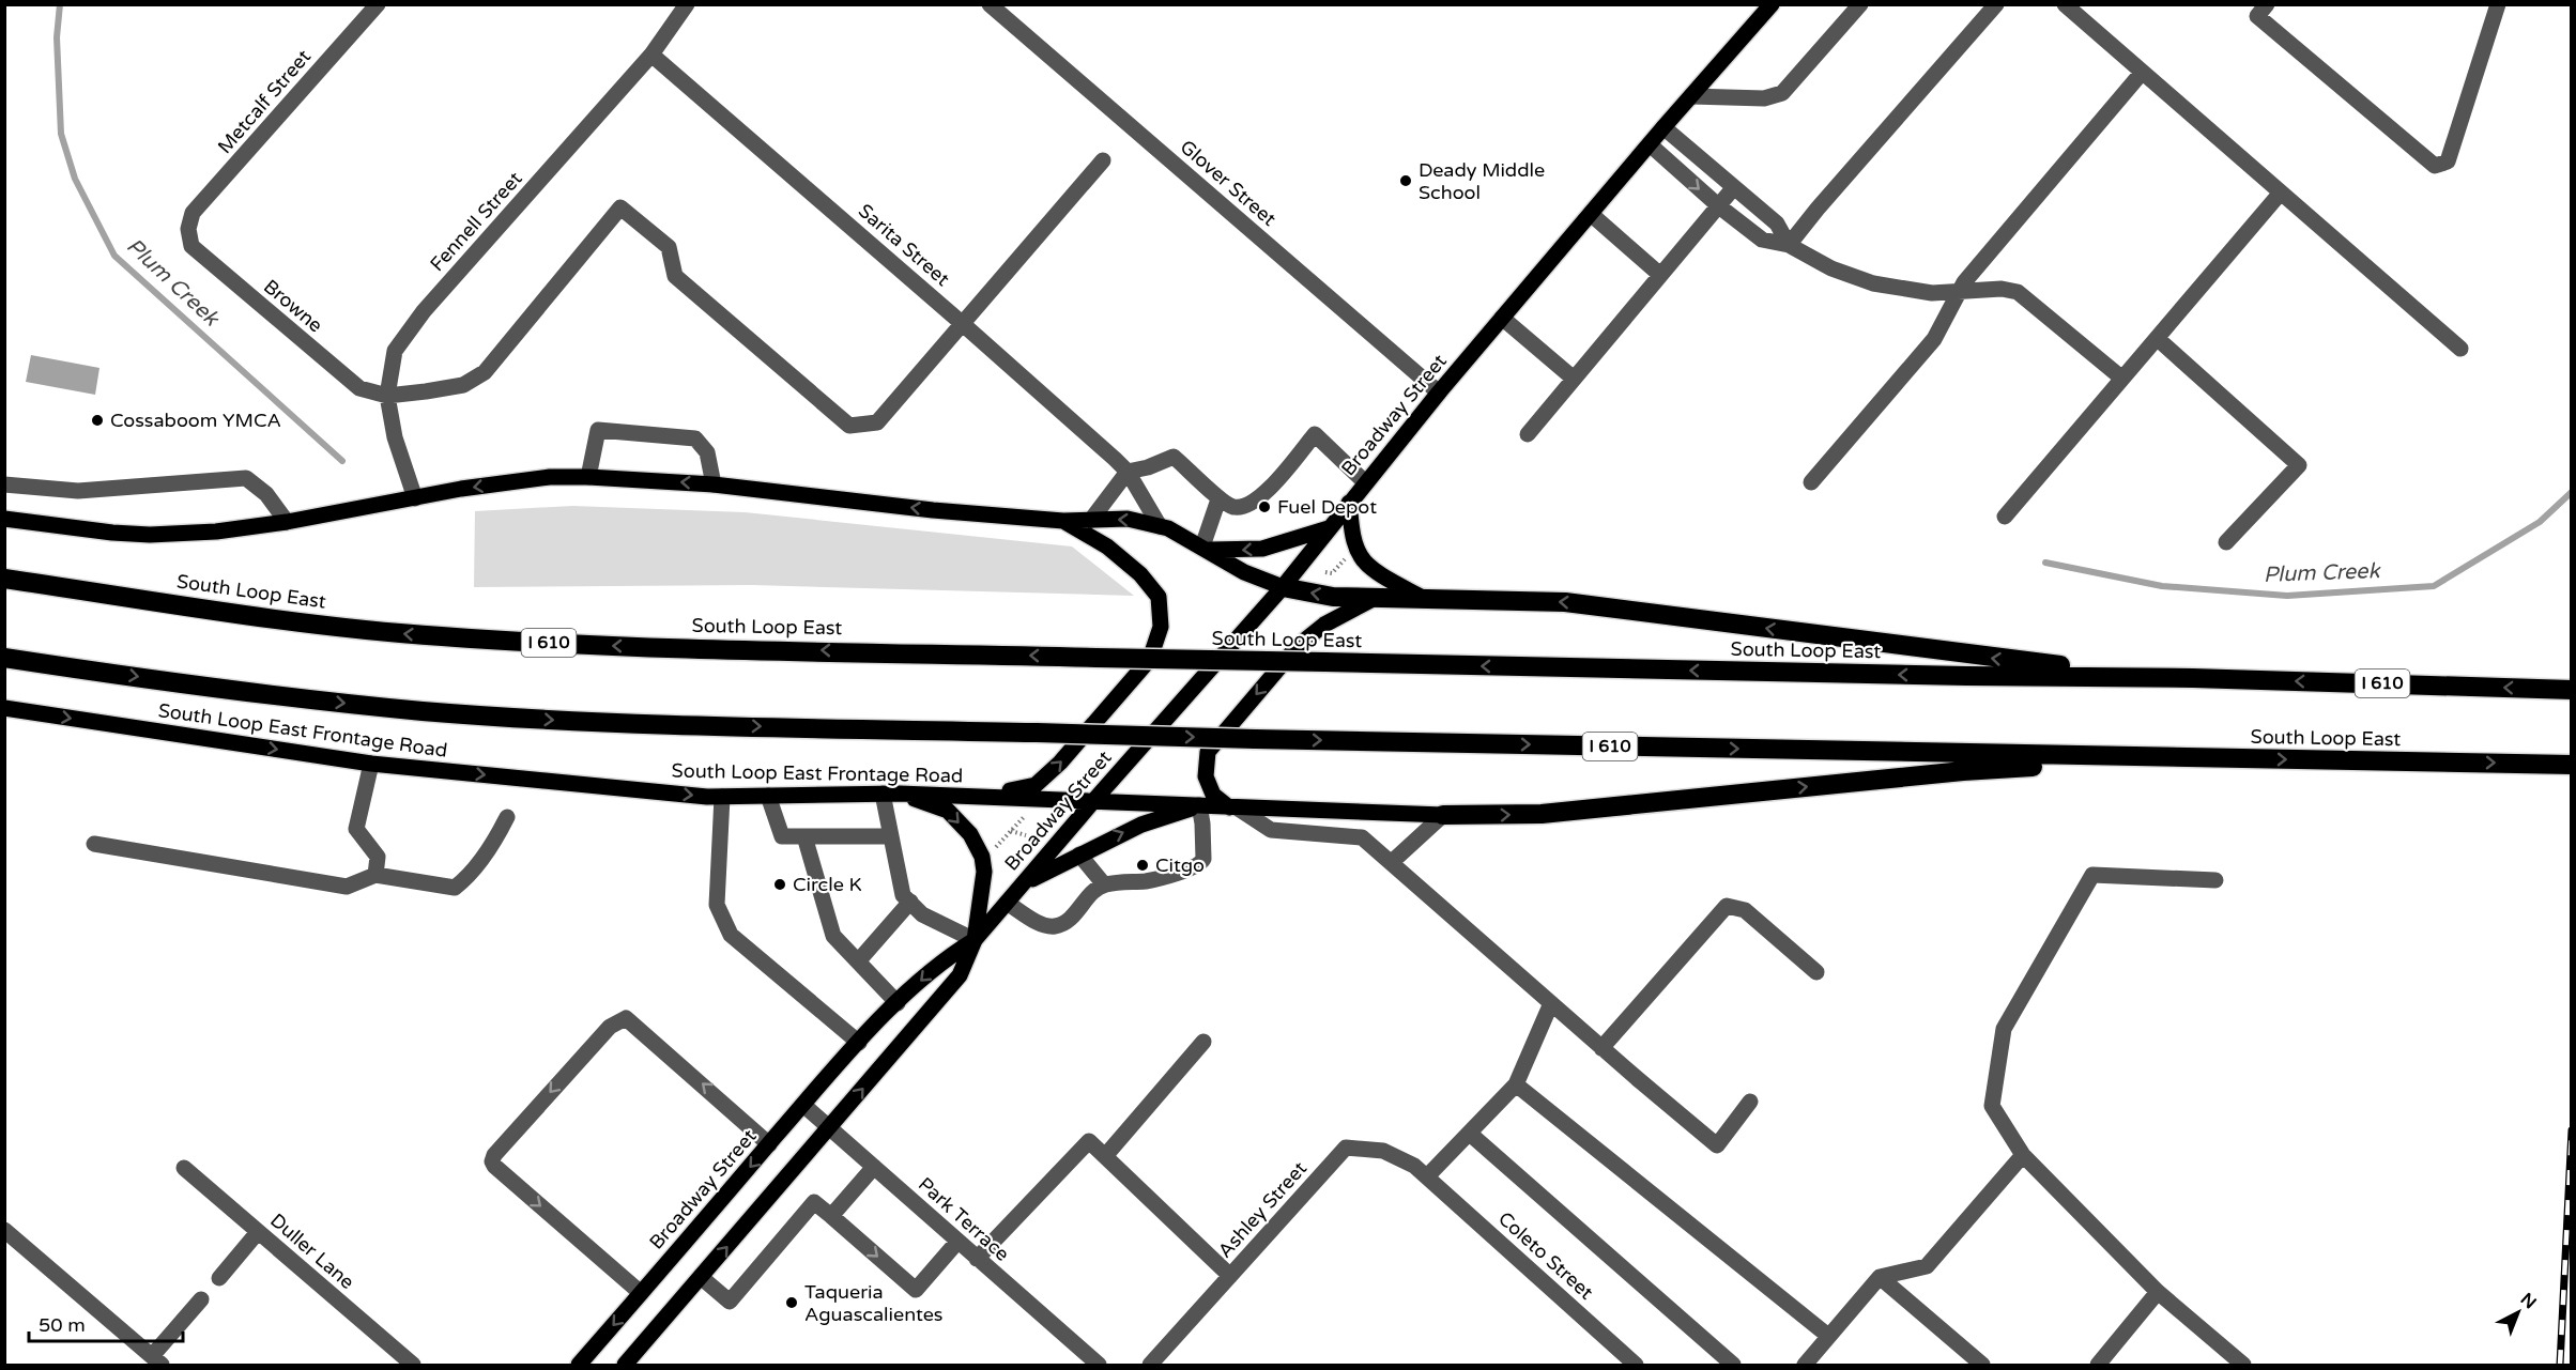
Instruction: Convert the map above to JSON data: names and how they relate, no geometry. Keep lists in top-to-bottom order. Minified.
{"streets":{"highway":["South Loop East","I 610"],"main road":["Broadway Street","South Loop East Frontage Road"],"street":["Metcalf Street","Glover Street","Fennell Street","Sarita Street","Browne","Ashley Street","Park Terrace","Duller Lane","Coleto Street"]},"crossings":[["Metcalf Street","Browne"],["Glover Street","Broadway Street"],["Fennell Street","Sarita Street"],["Fennell Street","Browne"],["Broadway Street","South Loop East Frontage Road"],["Broadway Street","Park Terrace"],["South Loop East","I 610"],["Ashley Street","Coleto Street"]],"one_way":["South Loop East Frontage Road"],"water":["Plum Creek"],"places":["Deady Middle School","Cossaboom YMCA","Fuel Depot","Citgo","Circle K","Taqueria Aguascalientes"],"scale_bar":"50 m","north":"top right"}
